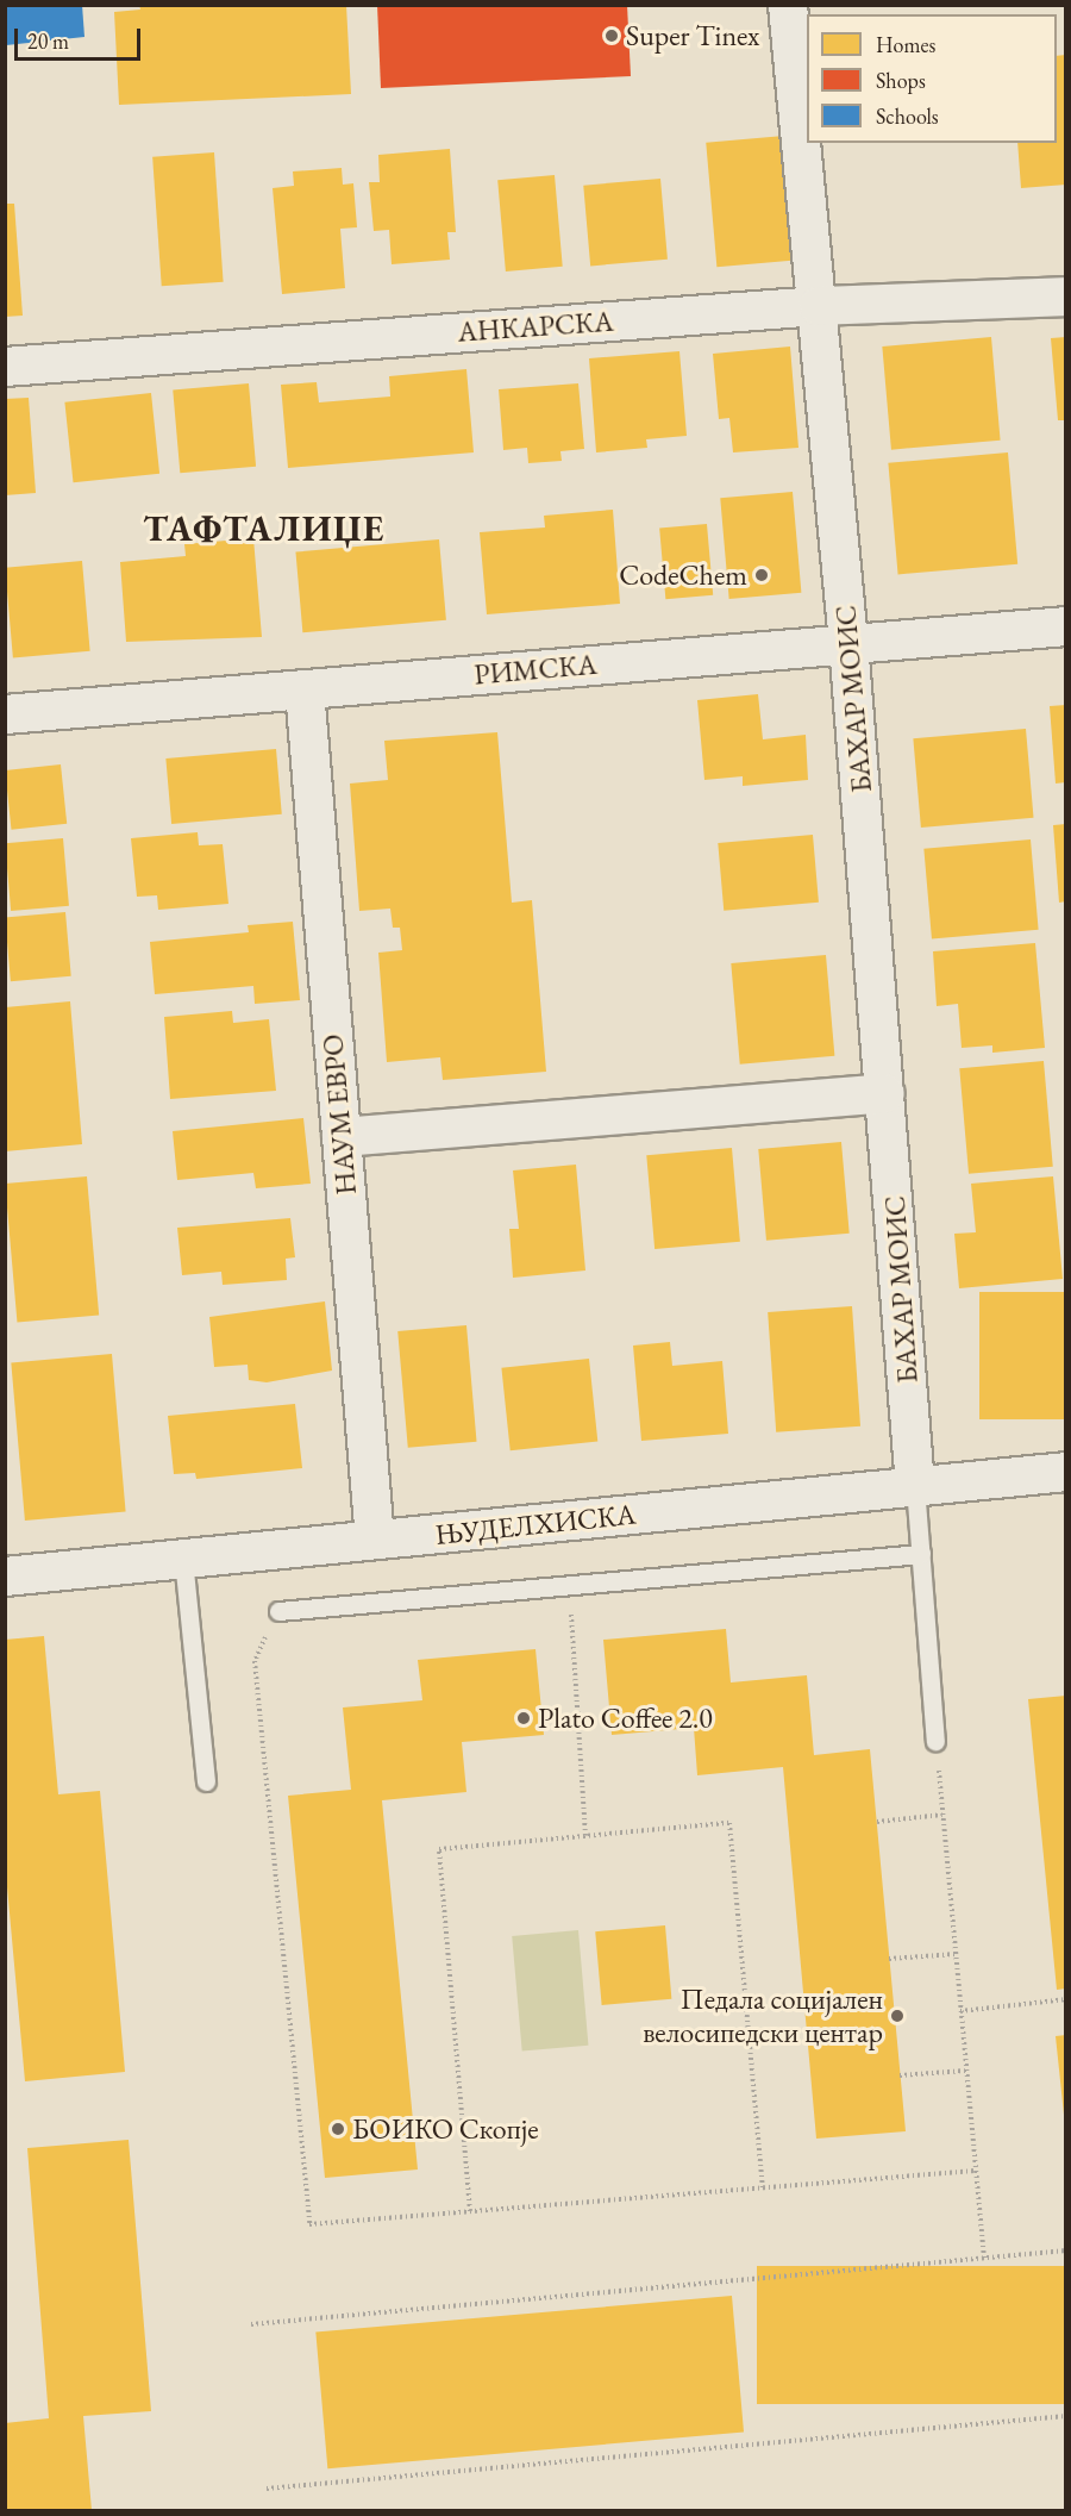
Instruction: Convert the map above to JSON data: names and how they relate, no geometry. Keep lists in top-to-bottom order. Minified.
{"streets":{"street":["АНКАРСКА","РИМСКА","БАХАР МОИС","НАУМ ЕВРО","ЊУДЕЛХИСКА"]},"crossings":[["АНКАРСКА","БАХАР МОИС"],["РИМСКА","БАХАР МОИС"],["РИМСКА","НАУМ ЕВРО"],["БАХАР МОИС","ЊУДЕЛХИСКА"],["НАУМ ЕВРО","ЊУДЕЛХИСКА"]],"districts":["ТАФТАЛИЏЕ"],"places":["Super Tinex","CodeChem","Plato Coffee 2.0","Педала социјален велосипедски центар","БОИКО Скопје"],"legend":["Homes","Shops","Schools"],"scale_bar":"20 m"}
